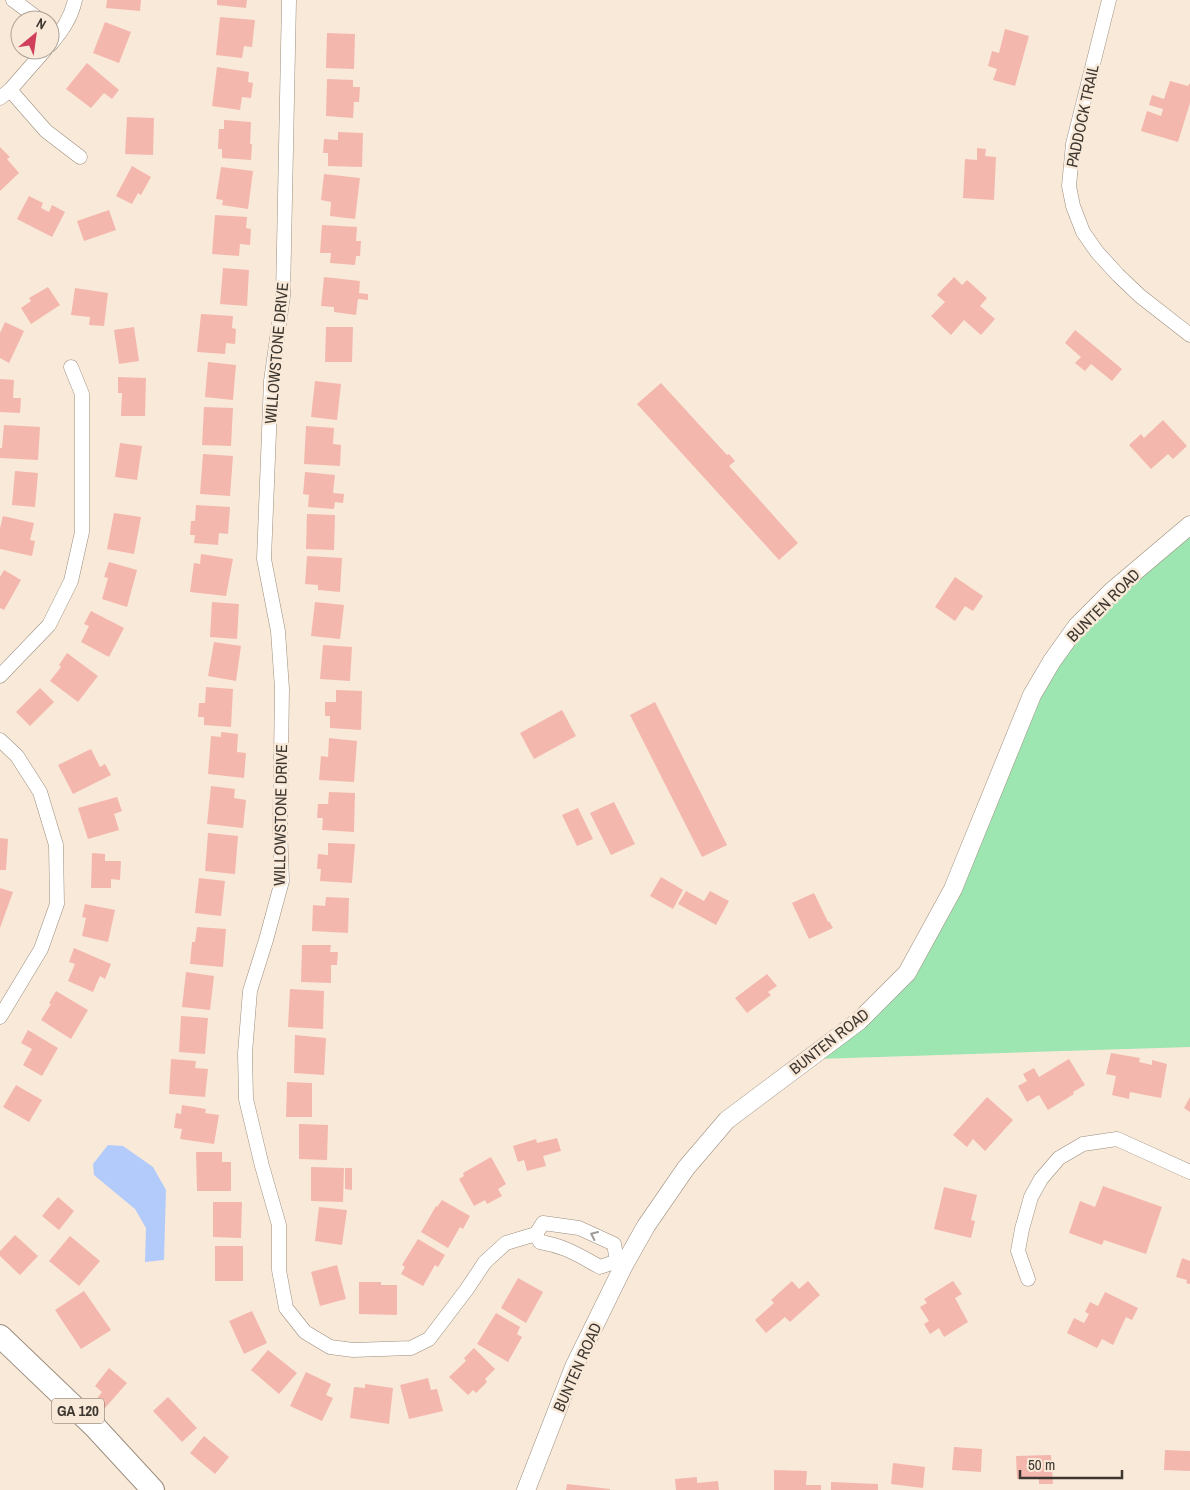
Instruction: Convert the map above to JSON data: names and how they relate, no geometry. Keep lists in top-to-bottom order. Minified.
{"streets":{"main road":["GA 120"],"street":["PADDOCK TRAIL","WILLOWSTONE DRIVE","BUNTEN ROAD"]},"crossings":[["WILLOWSTONE DRIVE","BUNTEN ROAD"]],"scale_bar":"50 m","north":"top right"}
